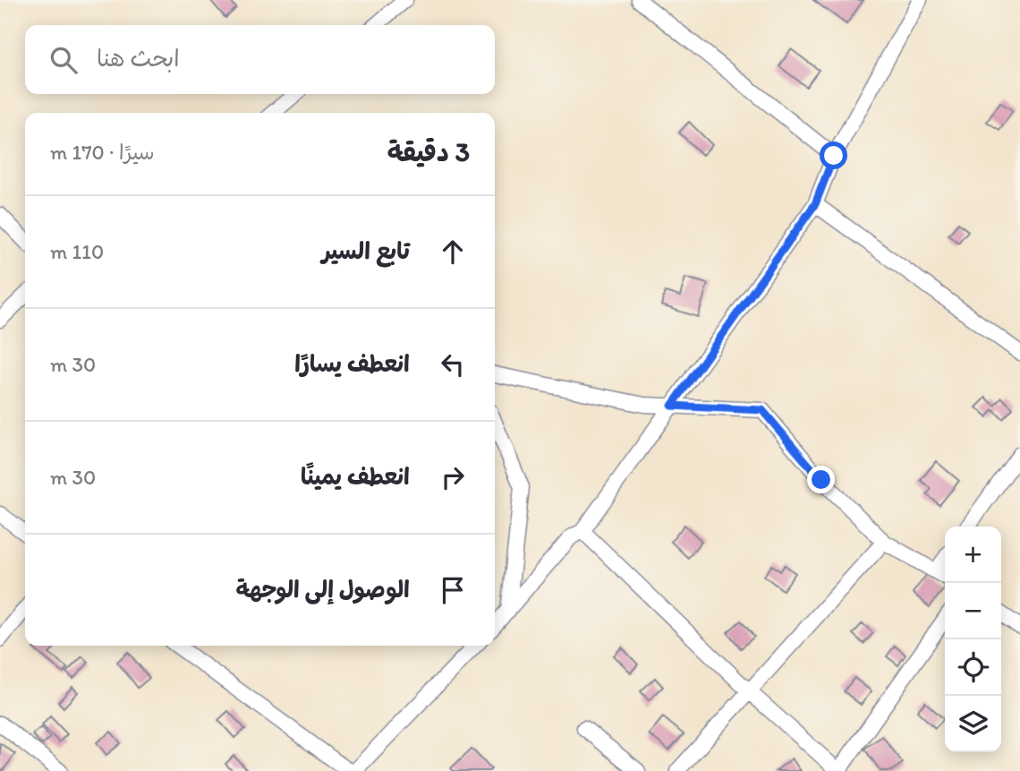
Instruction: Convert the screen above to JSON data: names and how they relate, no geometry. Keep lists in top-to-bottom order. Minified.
{"page":{"search":"ابحث هنا","heading":["3 دقيقة","سيرًا · 170 m"],"list":[["تابع السير","110 m"],["انعطف يسارًا","30 m"],["انعطف يمينًا","30 m"],"الوصول إلى الوجهة"],"map_buttons":["+","−"]}}
